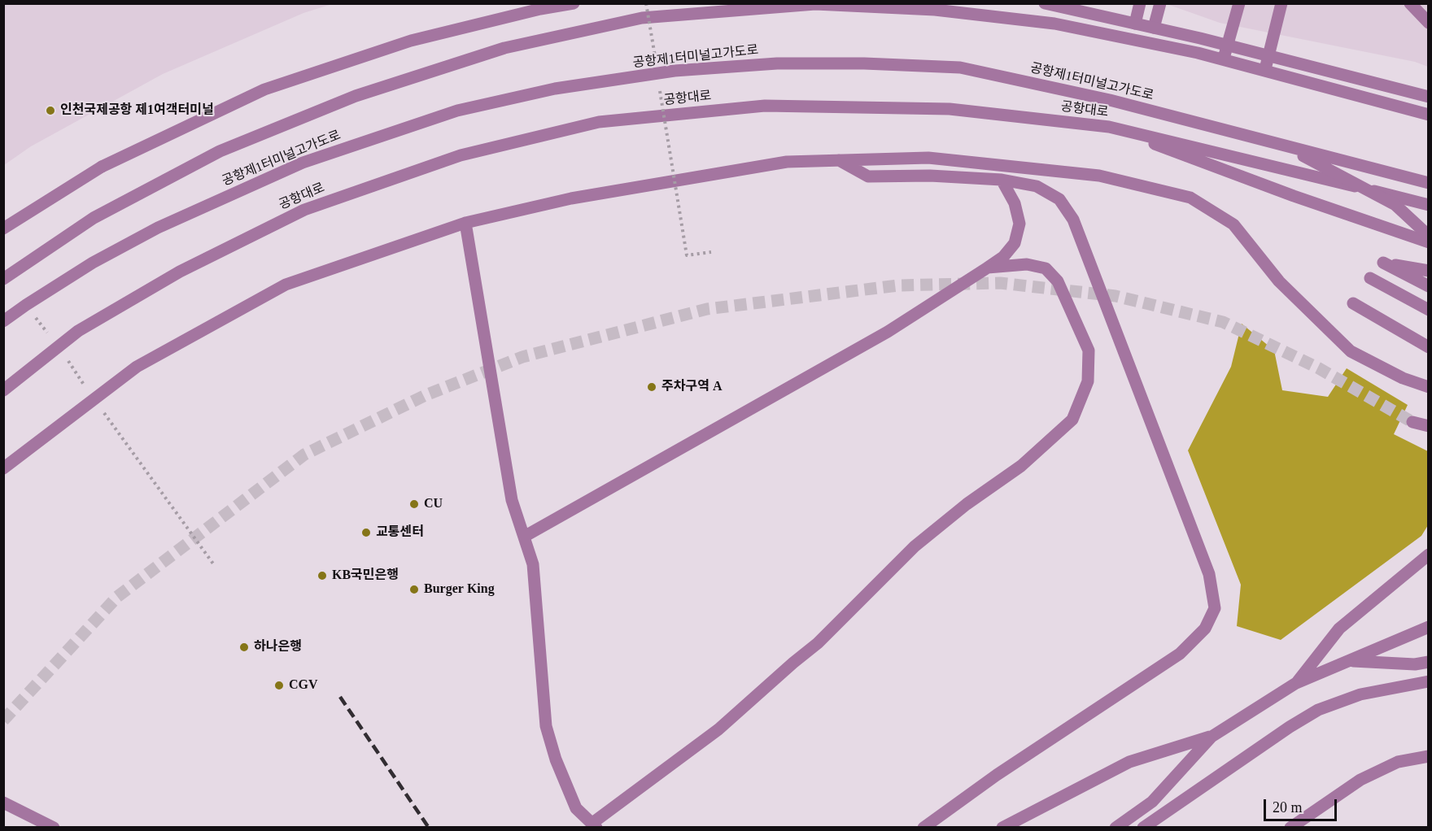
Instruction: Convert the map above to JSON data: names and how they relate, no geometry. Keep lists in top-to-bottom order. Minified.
{"streets":{"street":["공항제1터미널고가도로","공항대로"]},"places":["인천국제공항 제1여객터미널","주차구역 A","CU","교통센터","KB국민은행","Burger King","하나은행","CGV"],"scale_bar":"20 m"}
